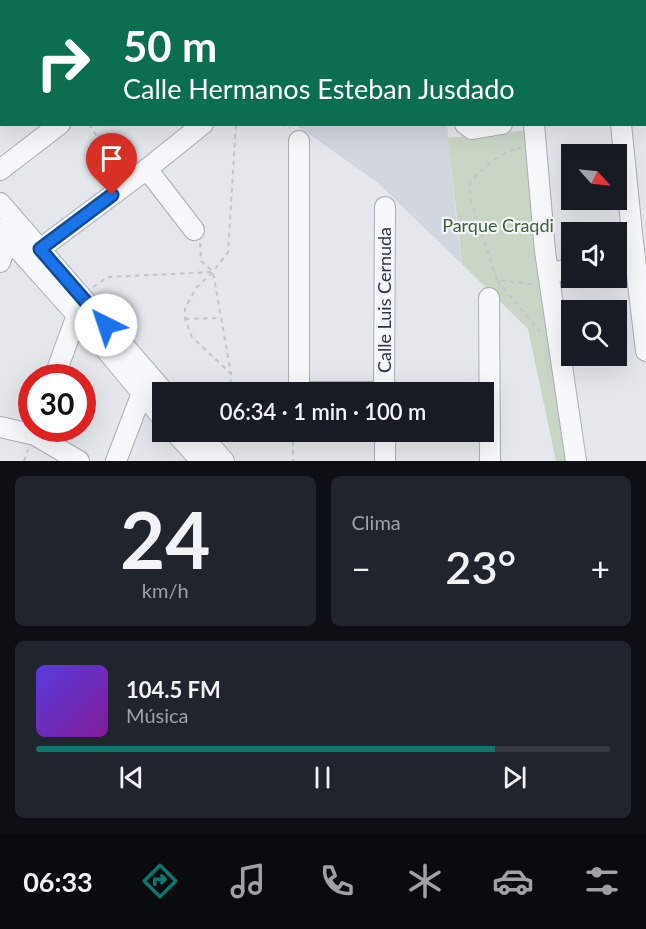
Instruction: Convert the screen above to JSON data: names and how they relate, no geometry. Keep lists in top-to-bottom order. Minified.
{"streets":{"street":["Calle Luis Cernuda"]},"parks":["Parque Craqdi"],"north":"bottom right","page":{"turn":["50 m","Calle Hermanos Esteban Jusdado"],"limit":"30","trip":"06:34 · 1 min · 100 m","tile":[["24","km/h"],"Clima"],"heat":["−","23°","+"],"song":["104.5 FM","Música"],"tabs":"06:33"}}
